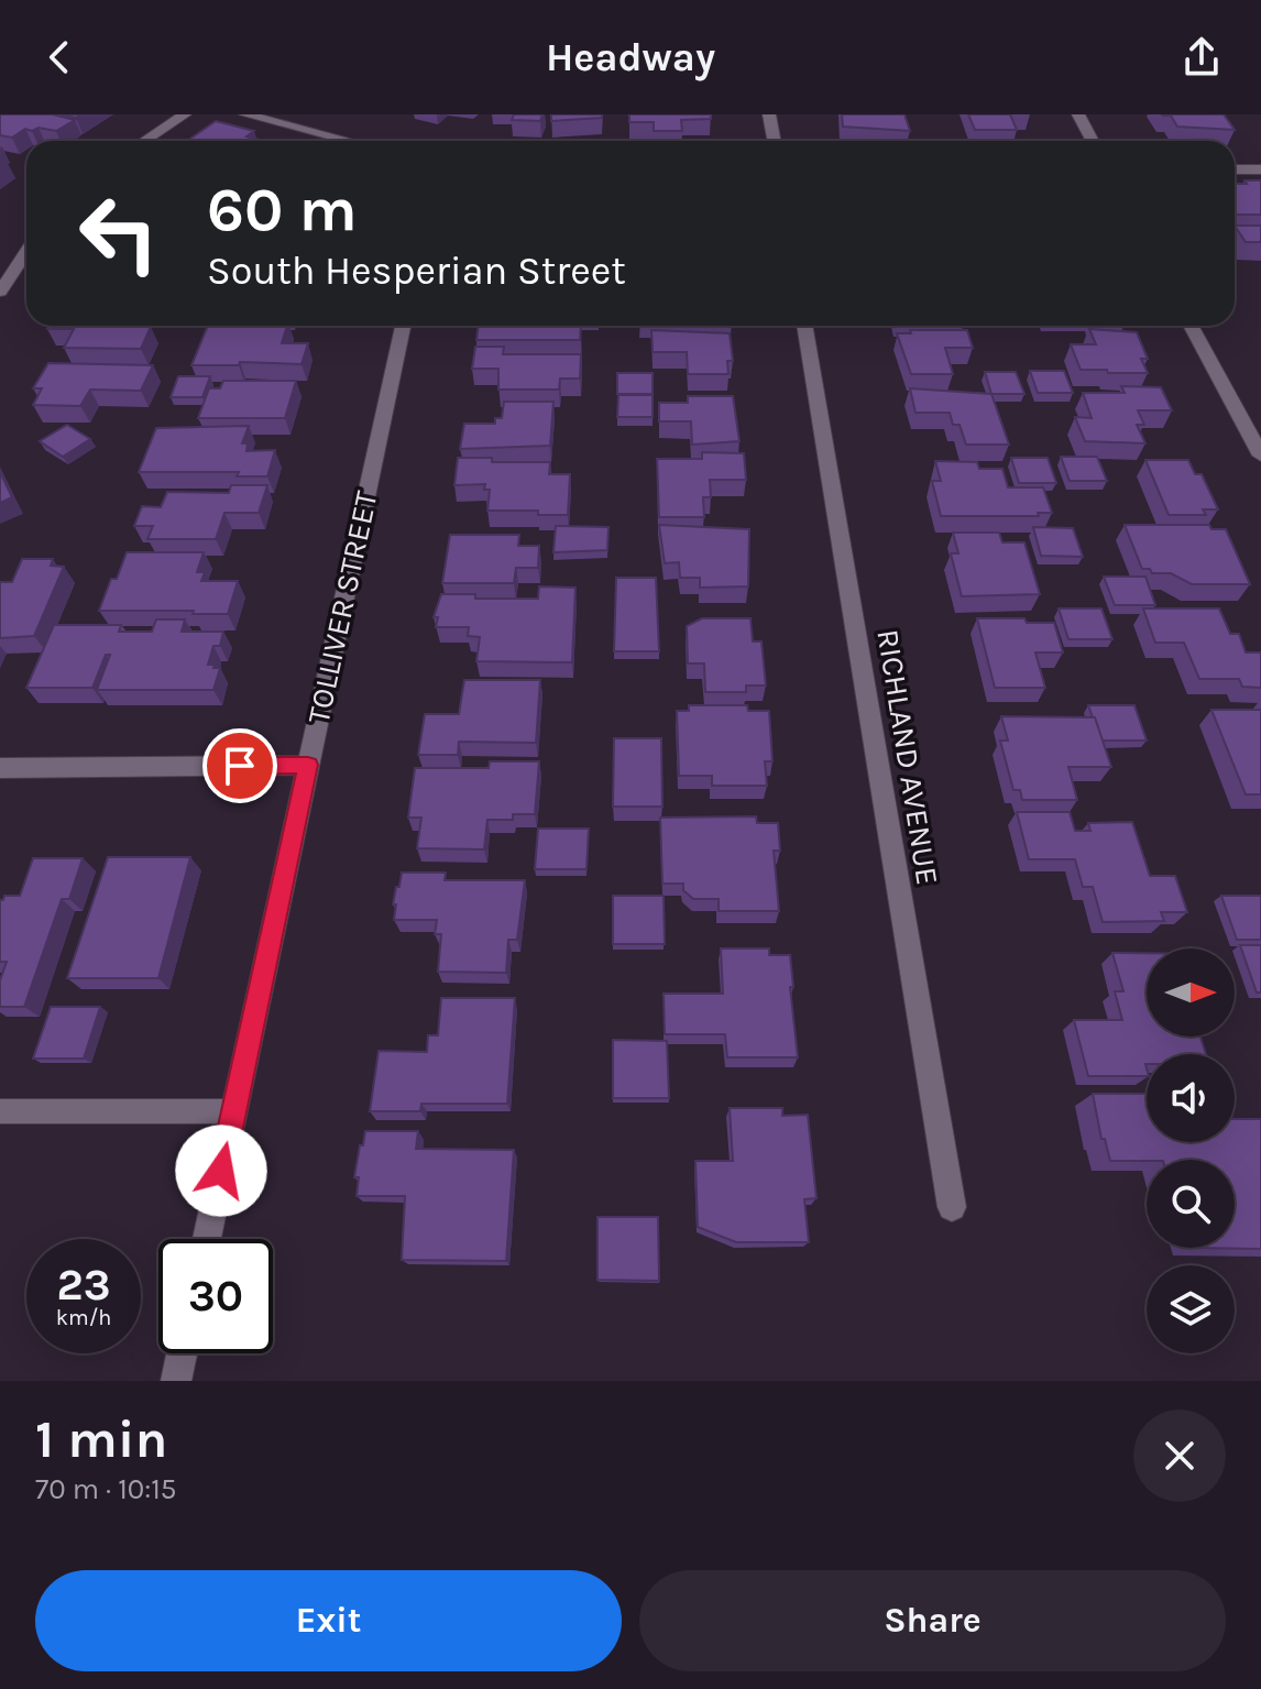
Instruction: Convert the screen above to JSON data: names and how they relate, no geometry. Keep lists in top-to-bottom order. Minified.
{"streets":{"street":["TOLLIVER STREET","RICHLAND AVENUE"]},"north":"right","page":{"header":"Headway","turn":["60 m","South Hesperian Street"],"speed":"23 km/h","limit":"30","heading":["1 min","70 m · 10:15"],"buttons":["Exit","Share"]}}
